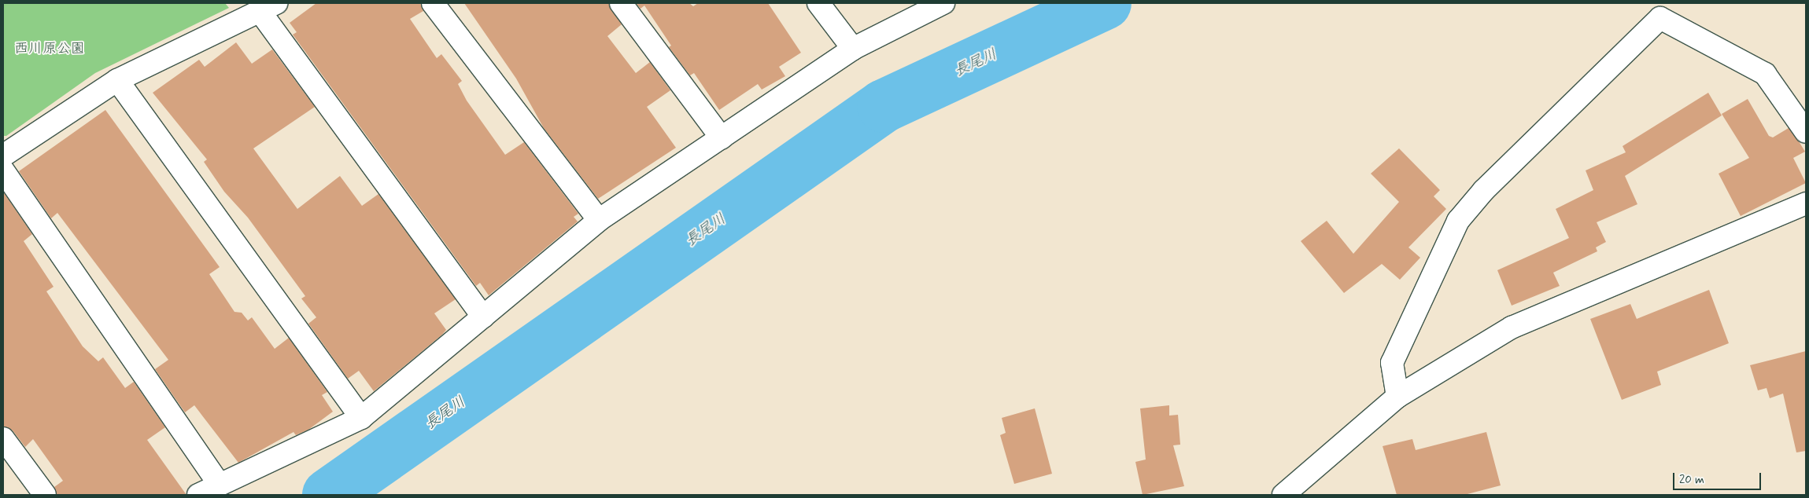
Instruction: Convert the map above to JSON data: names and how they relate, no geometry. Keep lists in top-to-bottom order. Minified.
{"water":["長尾川"],"parks":["西川原公園"],"scale_bar":"20 m"}
